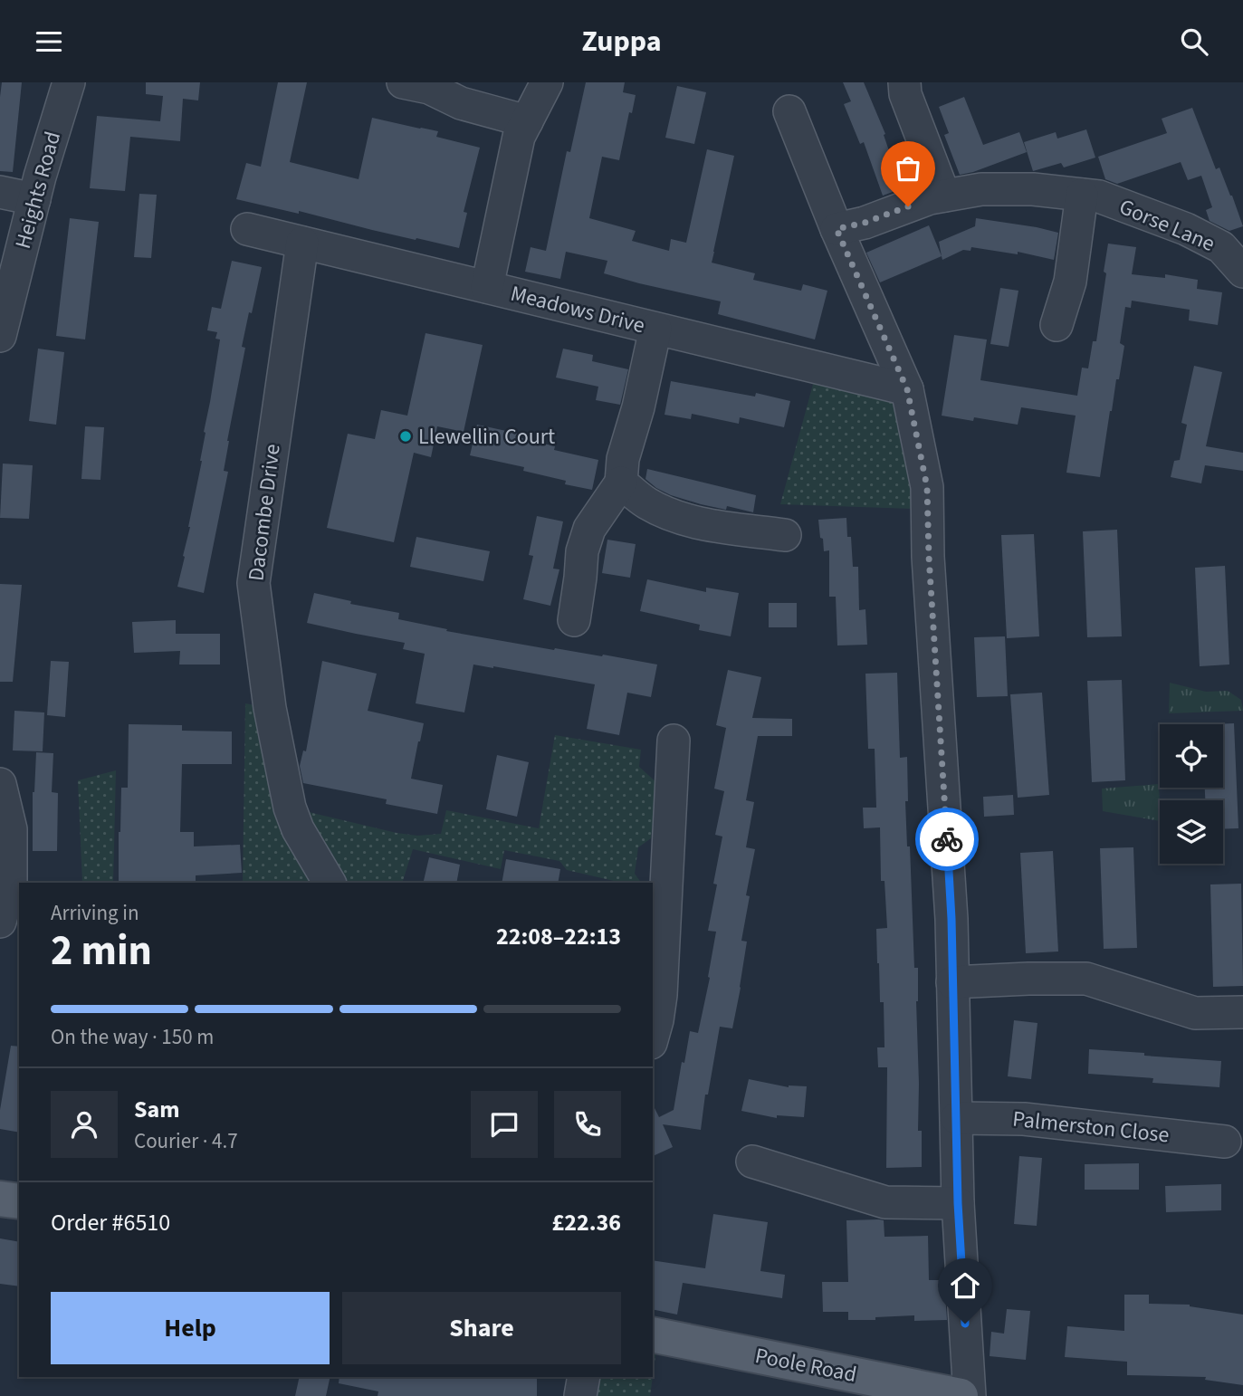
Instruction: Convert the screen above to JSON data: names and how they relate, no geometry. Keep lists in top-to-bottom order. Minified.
{"streets":{"main road":["Poole Road"],"street":["Heights Road","Gorse Lane","Meadows Drive","Dacombe Drive","Palmerston Close"]},"crossings":[["Meadows Drive","Dacombe Drive"]],"places":["Llewellin Court"],"page":{"header":"Zuppa","heading":["2 min","Arriving in","22:08–22:13"],"panel":["Sam","Courier · 4.7","Order #6510","£22.36"],"bar":"On the way · 150 m","buttons":["Help","Share"]}}
